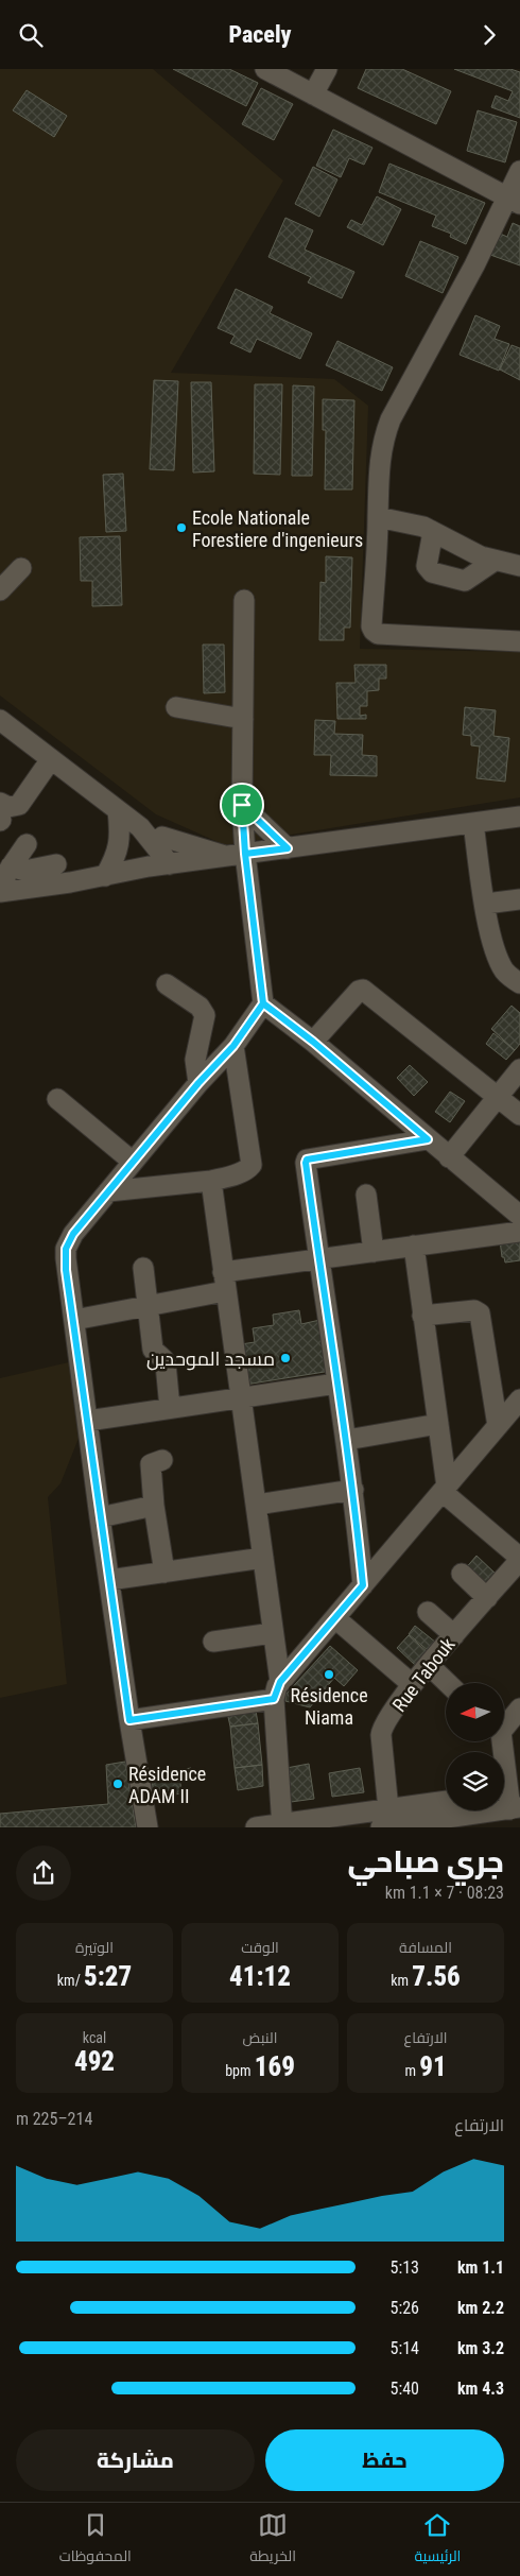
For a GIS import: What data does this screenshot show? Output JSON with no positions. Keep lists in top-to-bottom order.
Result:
{
  "streets": {
    "street": ["Rue Tabouk"]
  },
  "places": [
    "Ecole Nationale Forestiere d'ingenieurs",
    "مسجد الموحدين",
    "Résidence Niama",
    "Résidence ADAM II"
  ],
  "north": "left",
  "page": {
    "header": "Pacely",
    "heading": ["جري صباحي", "08:23 · 7 × 1.1 km"],
    "stats": [
      ["المسافة", "7.56 km"],
      ["الوقت", "41:12"],
      ["الوتيرة", "5:27 /km"],
      ["الارتفاع", "91 m"],
      ["النبض", "169 bpm"],
      ["kcal", "492"]
    ],
    "chart": ["الارتفاع", "214–225 m"],
    "list": [
      {
        "name": "1.1 km",
        "note": "5:13"
      },
      {
        "name": "2.2 km",
        "note": "5:26"
      },
      {
        "name": "3.2 km",
        "note": "5:14"
      },
      {
        "name": "4.3 km",
        "note": "5:40"
      }
    ],
    "buttons": ["حفظ", "مشاركة"],
    "tabs": ["الرئيسية", "الخريطة", "المحفوظات"]
  }
}
